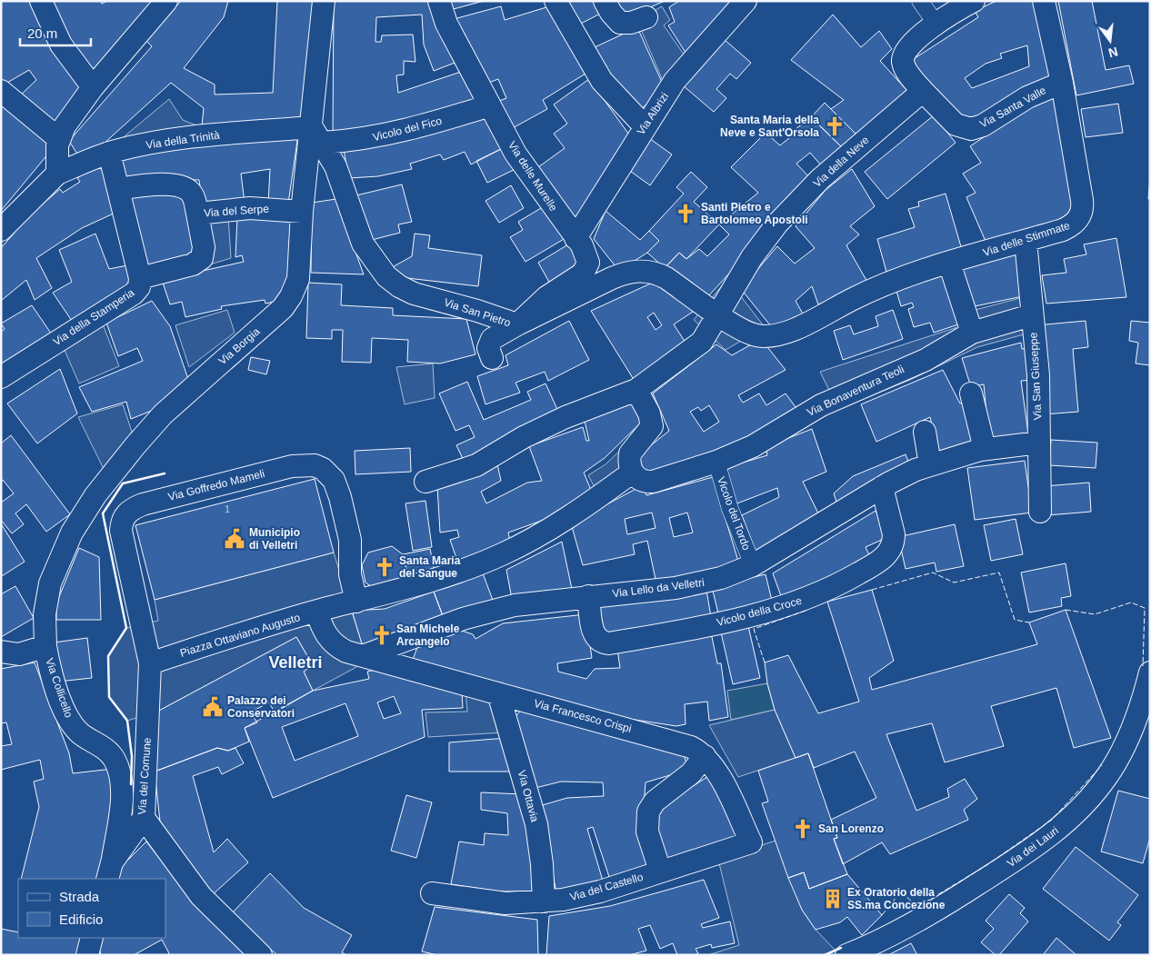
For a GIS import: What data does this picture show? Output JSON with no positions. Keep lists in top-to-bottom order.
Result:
{
  "streets": {
    "street": [
      "Via Santa Valle",
      "Via Albrizi",
      "Vicolo del Fico",
      "Via della Trinità",
      "Via della Neve",
      "Via delle Murelle",
      "Via del Serpe",
      "Via delle Stimmate",
      "Via San Pietro",
      "Via della Stamperia",
      "Via Borgia",
      "Via San Giuseppe",
      "Via Bonaventura Teoli",
      "Via Goffredo Mameli",
      "Vicolo del Tordo",
      "Via Lello da Velletri",
      "Vicolo della Croce",
      "Piazza Ottaviano Augusto",
      "Via Collicello",
      "Via Francesco Crispi",
      "Via del Comune",
      "Via Ottavia",
      "Via dei Lauri",
      "Via del Castello"
    ]
  },
  "crossings": [
    ["Via Santa Valle", "Via della Neve"],
    ["Via Santa Valle", "Via delle Stimmate"],
    ["Via Albrizi", "Via delle Murelle"],
    ["Vicolo del Fico", "Via della Trinità"],
    ["Vicolo del Fico", "Via delle Murelle"],
    ["Vicolo del Fico", "Via San Pietro"],
    ["Vicolo del Fico", "Via Borgia"],
    ["Via della Trinità", "Via San Pietro"],
    ["Via della Trinità", "Via della Stamperia"],
    ["Via della Trinità", "Via Borgia"],
    ["Via della Neve", "Via San Pietro"],
    ["Via delle Murelle", "Via San Pietro"],
    ["Via del Serpe", "Via della Stamperia"],
    ["Via del Serpe", "Via Borgia"],
    ["Via delle Stimmate", "Via San Pietro"],
    ["Via delle Stimmate", "Via San Giuseppe"],
    ["Via San Pietro", "Via Borgia"],
    ["Via Borgia", "Via Collicello"],
    ["Via San Giuseppe", "Via Bonaventura Teoli"],
    ["Via San Giuseppe", "Via Lello da Velletri"],
    ["Via Bonaventura Teoli", "Vicolo del Tordo"],
    ["Via Goffredo Mameli", "Piazza Ottaviano Augusto"],
    ["Via Goffredo Mameli", "Via del Comune"],
    ["Vicolo del Tordo", "Via Lello da Velletri"],
    ["Via Lello da Velletri", "Vicolo della Croce"],
    ["Via Lello da Velletri", "Piazza Ottaviano Augusto"],
    ["Via Lello da Velletri", "Via Francesco Crispi"],
    ["Piazza Ottaviano Augusto", "Via Francesco Crispi"],
    ["Piazza Ottaviano Augusto", "Via del Comune"],
    ["Via Collicello", "Via del Comune"],
    ["Via Francesco Crispi", "Via Ottavia"],
    ["Via Francesco Crispi", "Via del Castello"],
    ["Via Ottavia", "Via del Castello"]
  ],
  "districts": ["Velletri"],
  "places": {
    "church": [
      "Santa Maria della Neve e Sant'Orsola",
      "Santi Pietro e Bartolomeo Apostoli",
      "Santa Maria del Sangue",
      "San Michele Arcangelo",
      "San Lorenzo"
    ],
    "public building": ["Municipio di Velletri", "Palazzo dei Conservatori"],
    "building": ["Ex Oratorio della SS.ma Concezione"]
  },
  "house_numbers": ["1"],
  "legend": ["Strada", "Edificio"],
  "scale_bar": "20 m",
  "north": "bottom"
}
